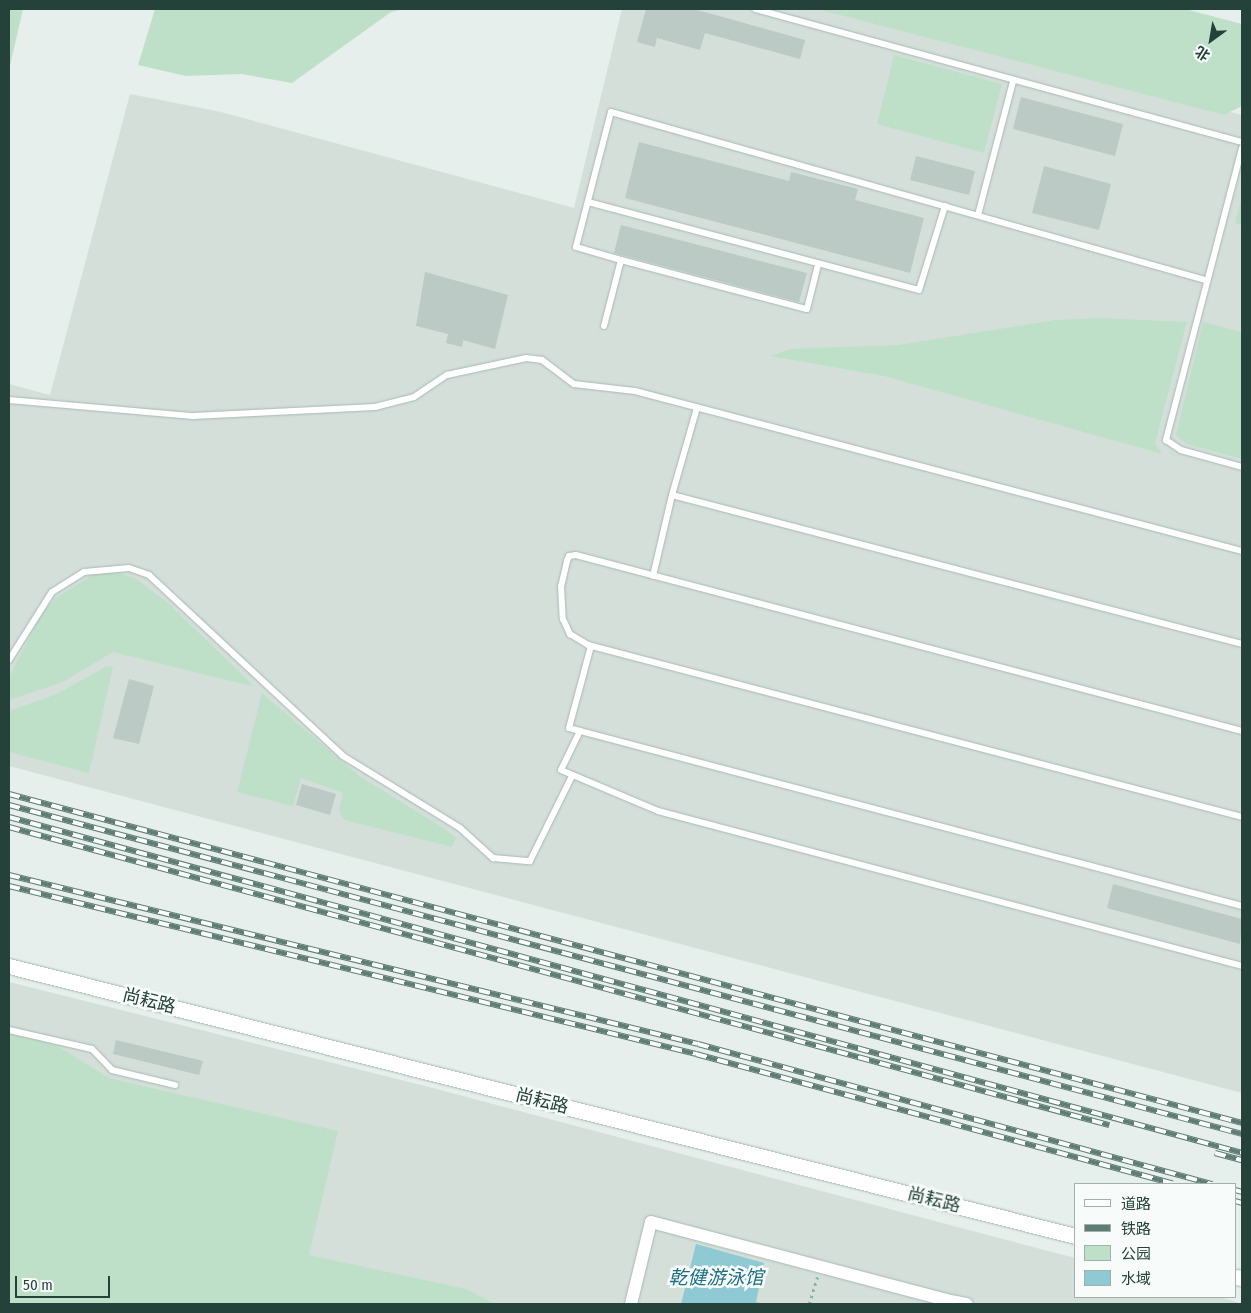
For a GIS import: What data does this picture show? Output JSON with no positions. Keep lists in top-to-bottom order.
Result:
{
  "streets": {
    "street": ["尚耘路"]
  },
  "water": ["乾健游泳馆"],
  "legend": [
    "道路",
    "铁路",
    "公园",
    "水域"
  ],
  "scale_bar": "50 m",
  "north": "bottom left"
}
